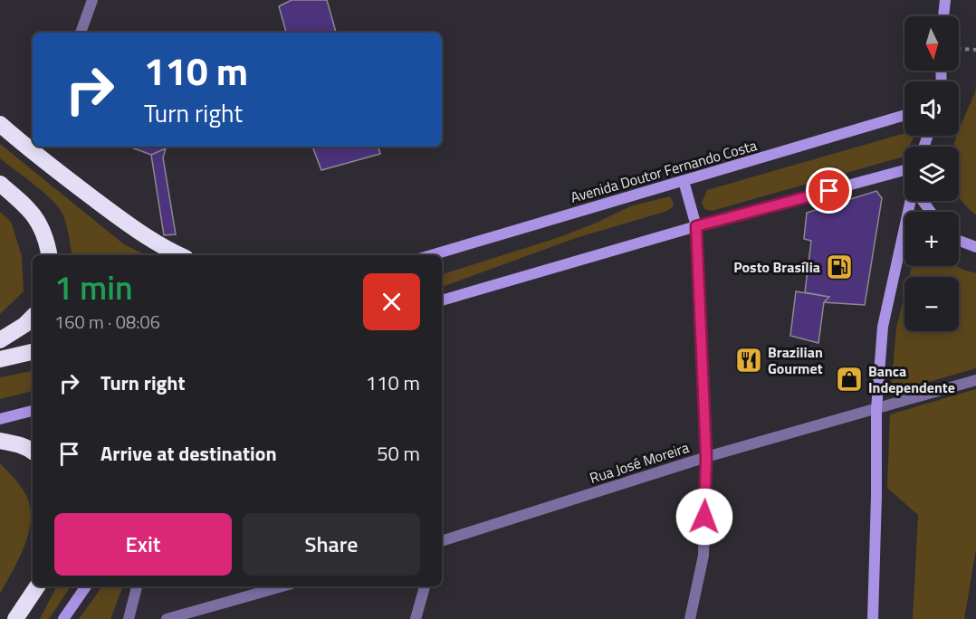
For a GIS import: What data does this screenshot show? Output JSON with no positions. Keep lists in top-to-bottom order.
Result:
{
  "streets": {
    "main road": ["Avenida Doutor Fernando Costa"],
    "street": ["Rua José Moreira"]
  },
  "places": {
    "fuel station": ["Posto Brasília"],
    "restaurant": ["Brazilian Gourmet"],
    "shop": ["Banca Independente"]
  },
  "north": "bottom",
  "page": {
    "map_buttons": ["+", "−"],
    "turn": ["110 m", "Turn right"],
    "heading": ["1 min", "160 m · 08:06"],
    "list": [
      {
        "name": "Turn right",
        "value": "110 m"
      },
      {
        "name": "Arrive at destination",
        "value": "50 m"
      }
    ],
    "buttons": ["Exit", "Share"]
  }
}
